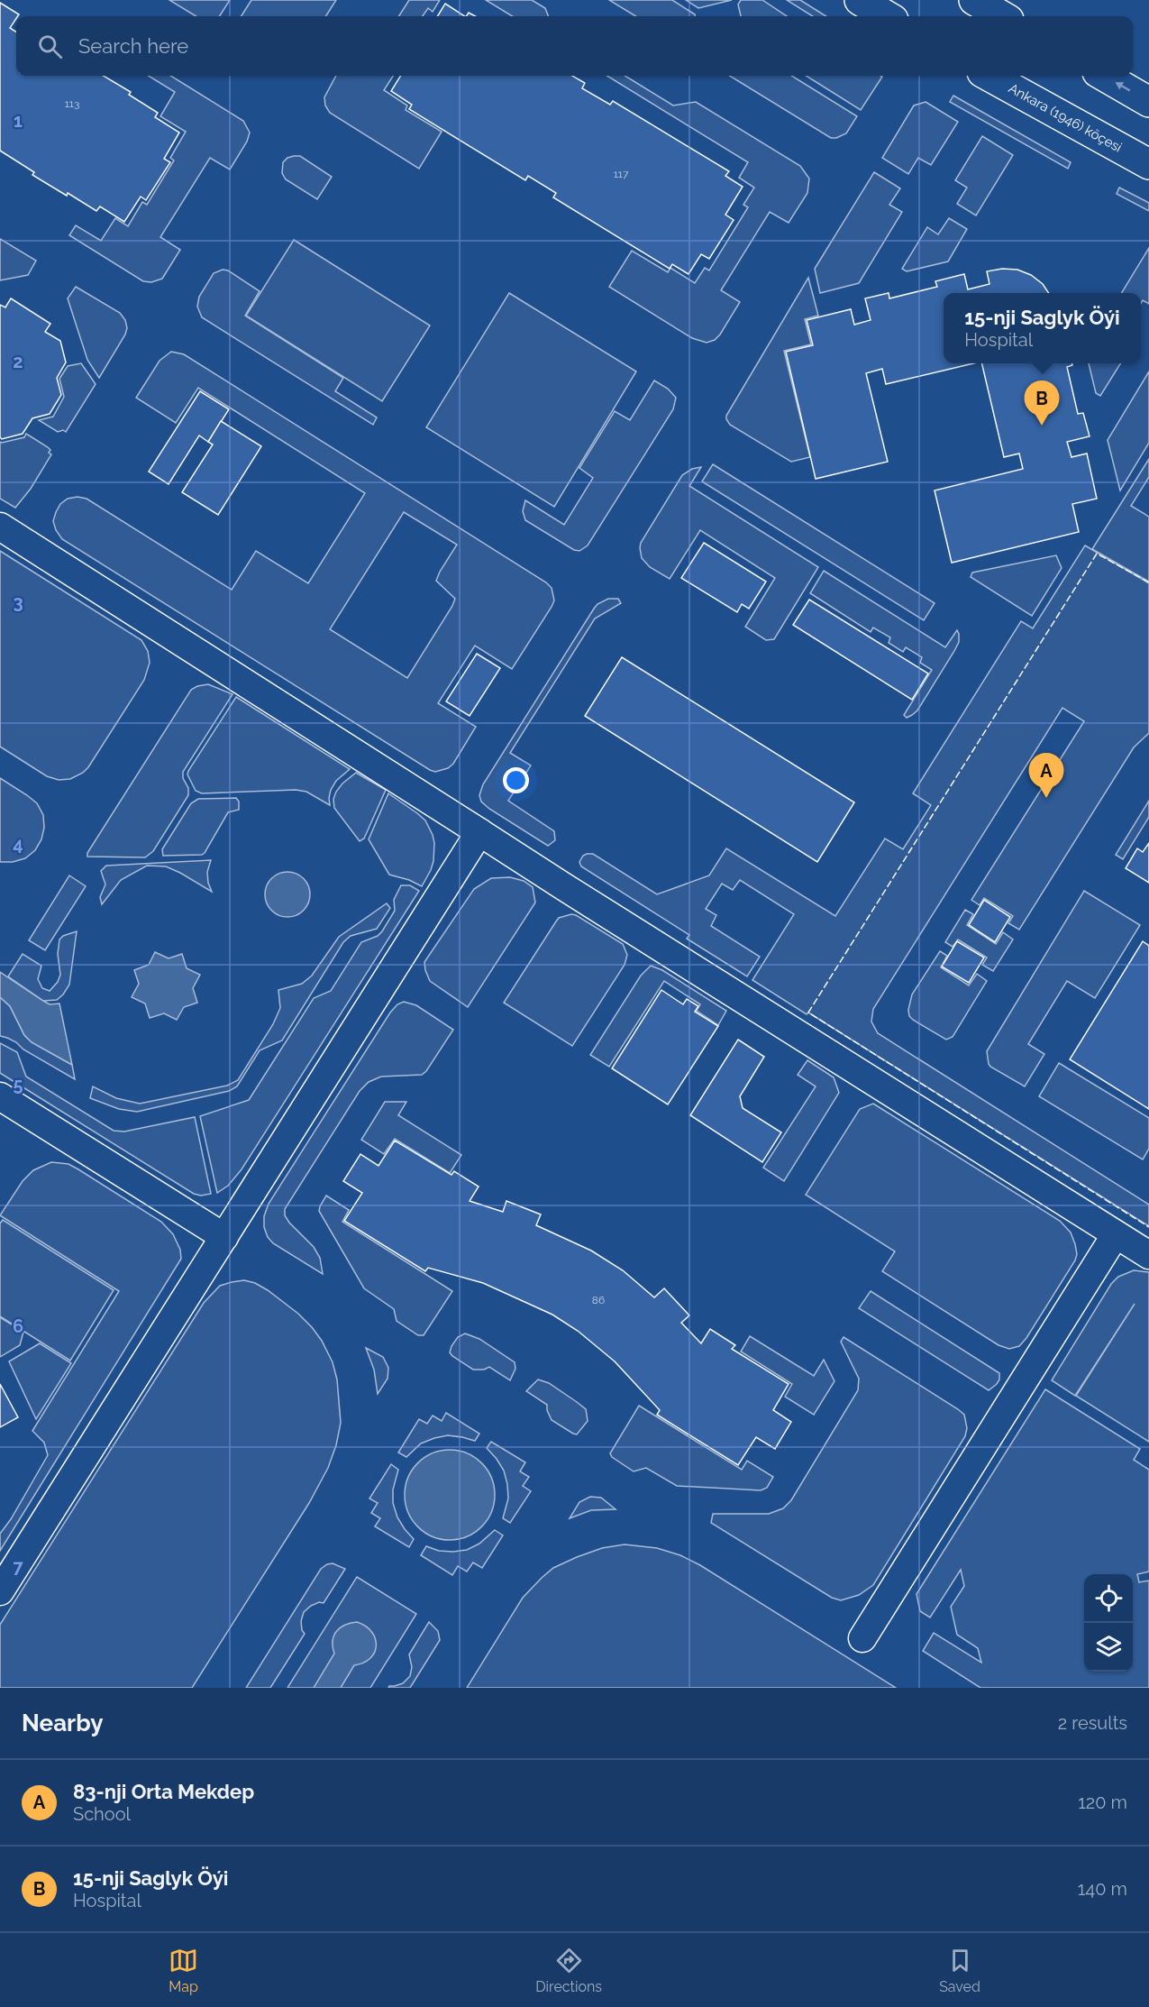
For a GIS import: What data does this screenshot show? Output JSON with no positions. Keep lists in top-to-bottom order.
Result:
{
  "streets": {
    "main road": ["Ankara (1946) köçesi"]
  },
  "house_numbers": ["113", "117", "86"],
  "page": {
    "search": "Search here",
    "popup": ["15-nji Saglyk Öýi", "Hospital"],
    "pins": ["B", "A"],
    "heading": ["Nearby", "2 results"],
    "list": [
      {
        "mark": "A",
        "name": "83-nji Orta Mekdep",
        "note": "School",
        "value": "120 m"
      },
      {
        "mark": "B",
        "name": "15-nji Saglyk Öýi",
        "note": "Hospital",
        "value": "140 m"
      }
    ],
    "nav": ["Map", "Directions", "Saved"]
  },
  "grid": {
    "rows": [
      "1",
      "2",
      "3",
      "4",
      "5",
      "6",
      "7"
    ]
  }
}
